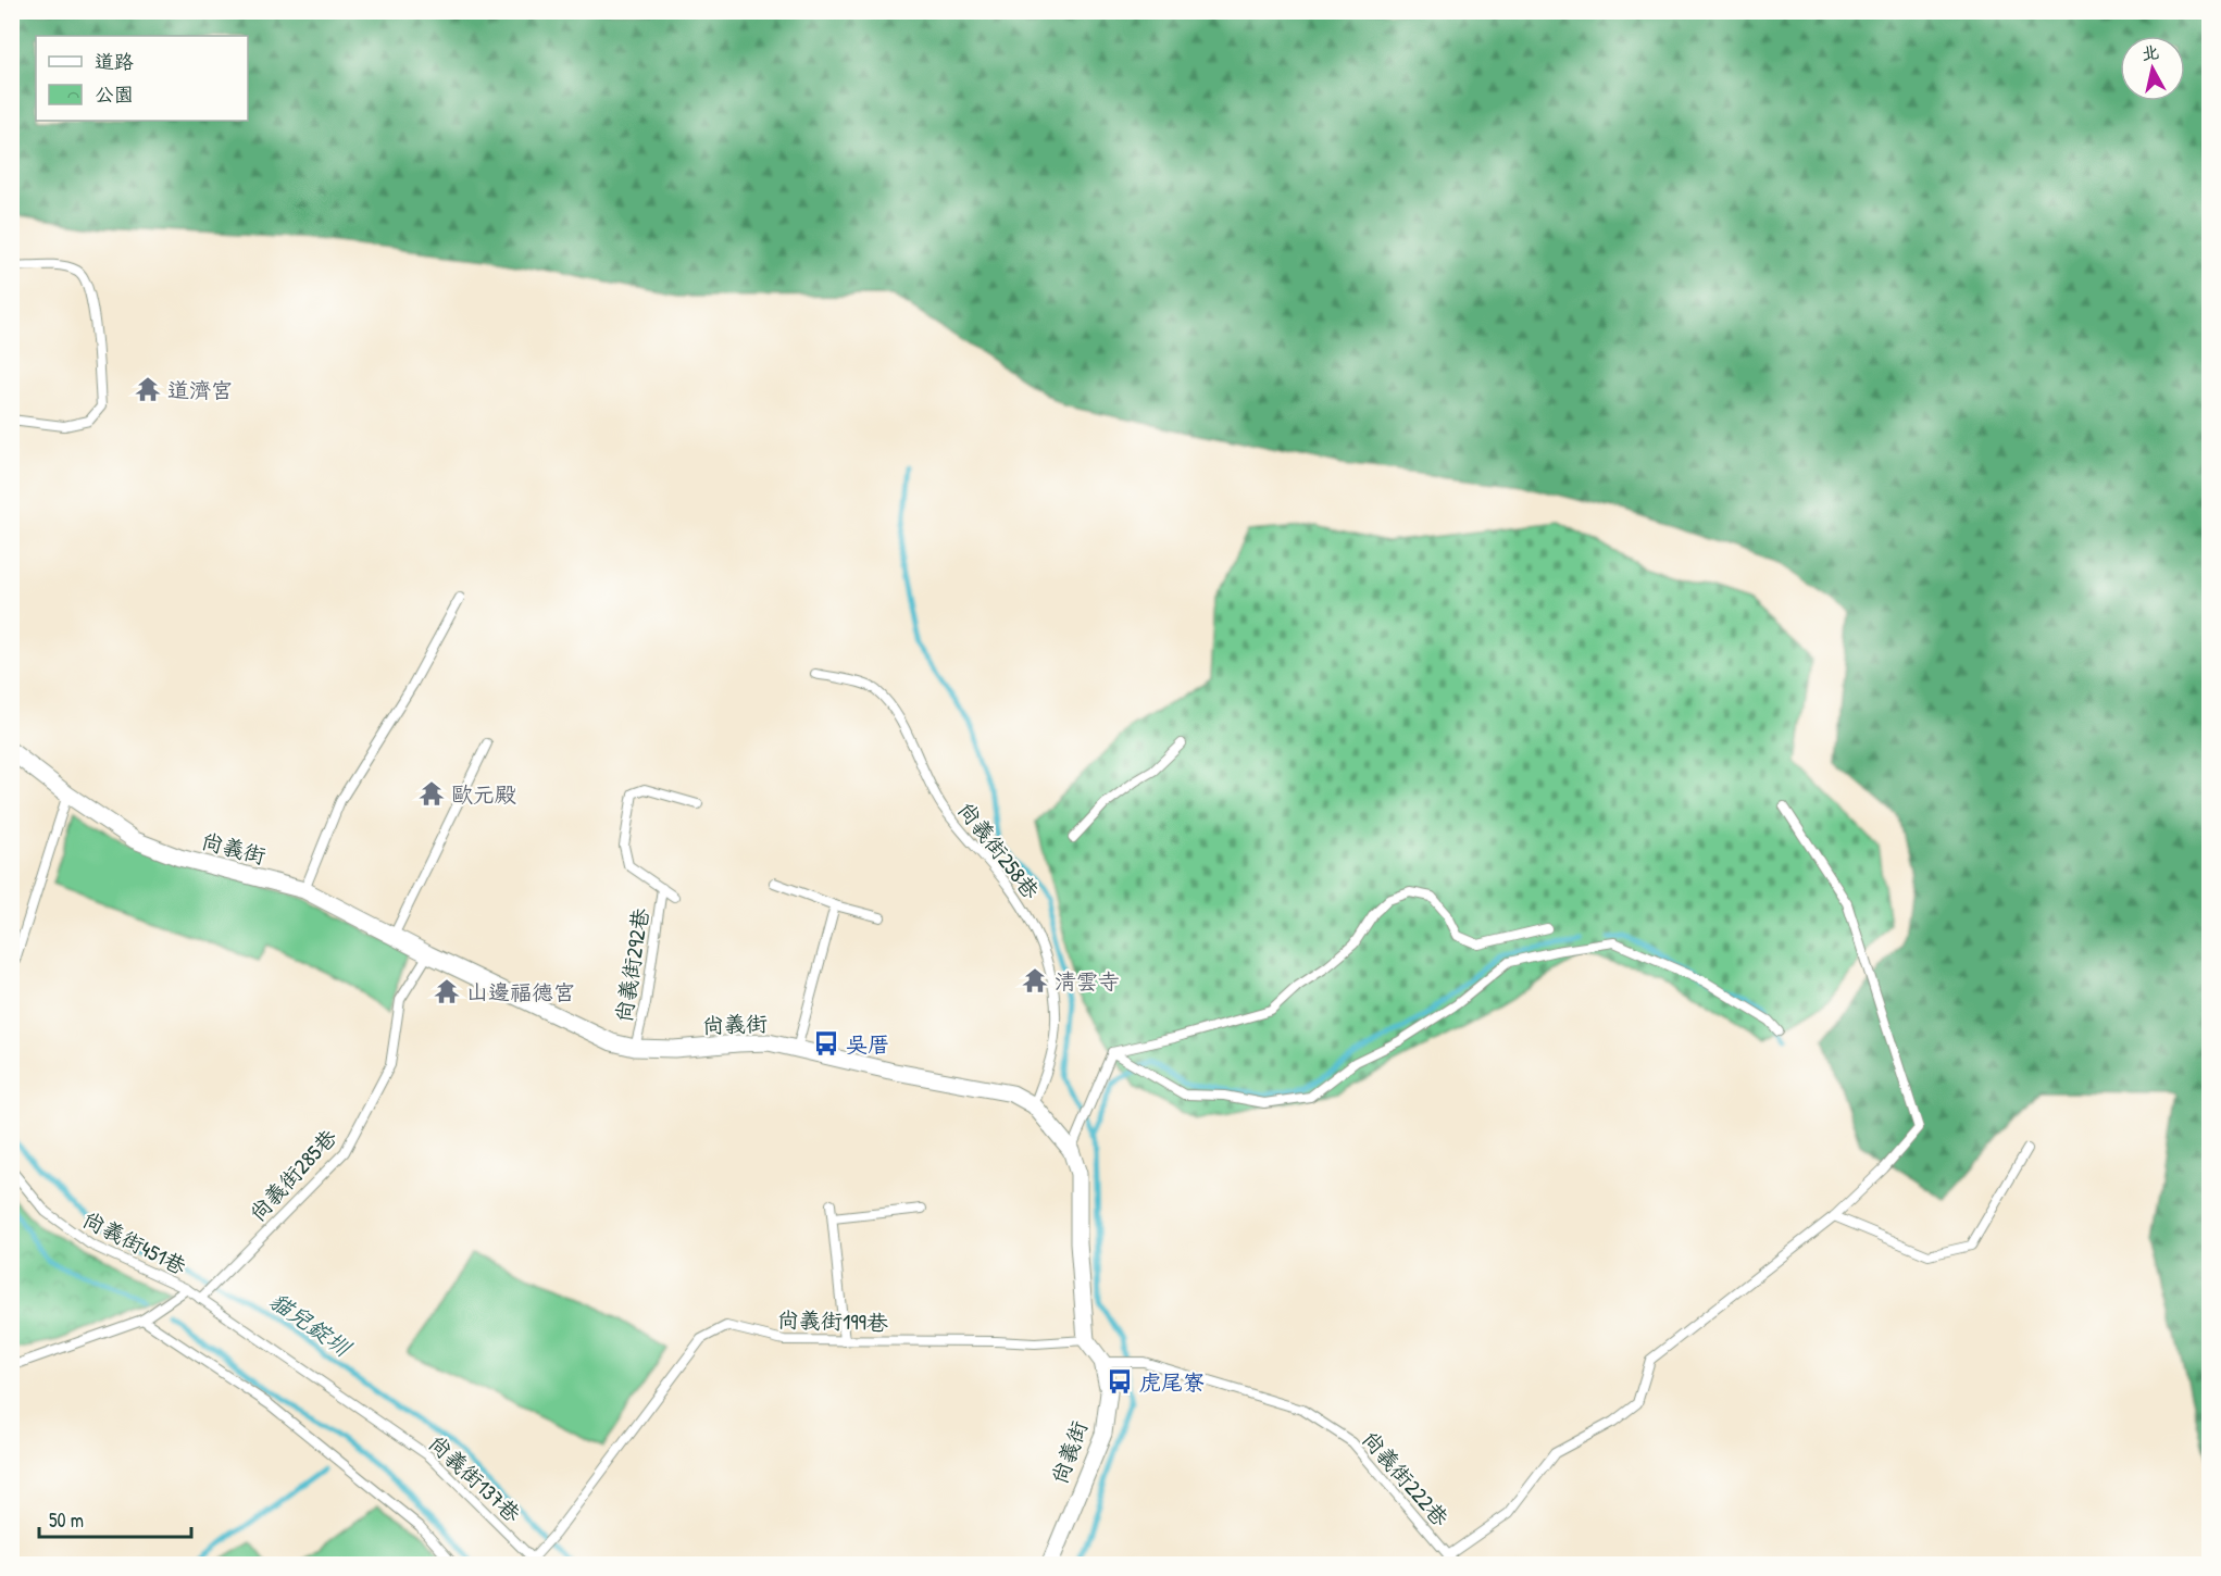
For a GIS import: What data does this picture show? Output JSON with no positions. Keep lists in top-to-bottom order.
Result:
{
  "streets": {
    "street": ["尚義街"],
    "lane": [
      "尚義街258巷",
      "尚義街292巷",
      "尚義街285巷",
      "尚義街451巷",
      "尚義街199巷",
      "尚義街137巷",
      "尚義街222巷"
    ]
  },
  "crossings": [
    ["尚義街", "尚義街258巷"],
    ["尚義街", "尚義街292巷"],
    ["尚義街", "尚義街285巷"],
    ["尚義街", "尚義街199巷"],
    ["尚義街", "尚義街222巷"],
    ["尚義街285巷", "尚義街137巷"],
    ["尚義街451巷", "尚義街137巷"],
    ["尚義街199巷", "尚義街137巷"]
  ],
  "water": ["貓兒錠圳"],
  "places": {
    "temple": [
      "道濟宮",
      "歐元殿",
      "清雲寺",
      "山邊福德宫"
    ],
    "bus stop": ["吳厝", "虎尾寮"]
  },
  "legend": ["道路", "公園"],
  "scale_bar": "50 m",
  "north": "top"
}
